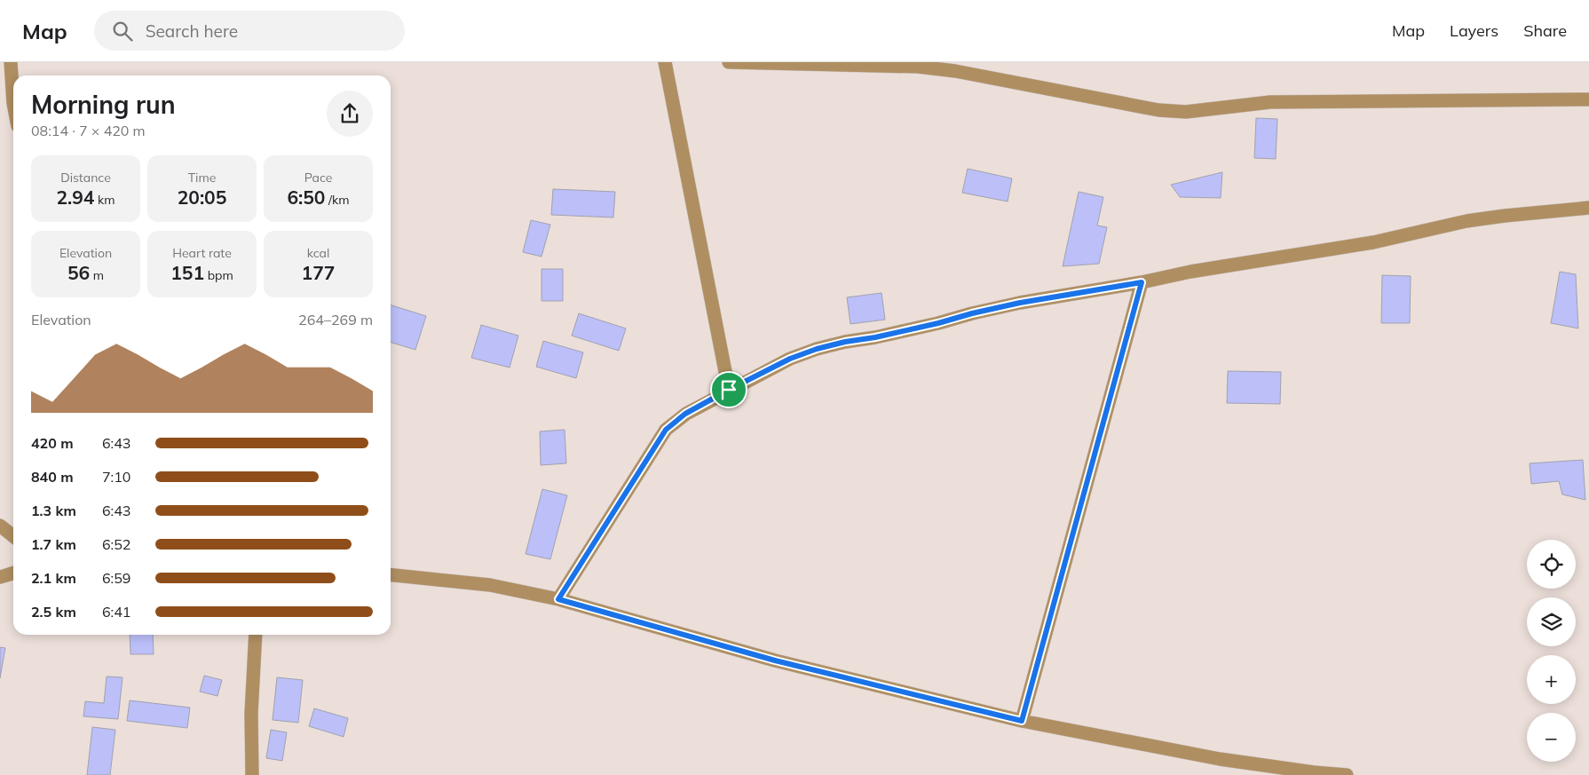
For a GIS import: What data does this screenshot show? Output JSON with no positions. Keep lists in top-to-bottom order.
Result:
{
  "page": {
    "header": "Map",
    "search": "Search here",
    "nav": ["Map", "Layers", "Share"],
    "heading": ["Morning run", "08:14 · 7 × 420 m"],
    "stats": [
      ["Distance", "2.94 km"],
      ["Time", "20:05"],
      ["Pace", "6:50 /km"],
      ["Elevation", "56 m"],
      ["Heart rate", "151 bpm"],
      ["kcal", "177"]
    ],
    "chart": ["Elevation", "264–269 m"],
    "list": [
      {
        "name": "420 m",
        "note": "6:43"
      },
      {
        "name": "840 m",
        "note": "7:10"
      },
      {
        "name": "1.3 km",
        "note": "6:43"
      },
      {
        "name": "1.7 km",
        "note": "6:52"
      },
      {
        "name": "2.1 km",
        "note": "6:59"
      },
      {
        "name": "2.5 km",
        "note": "6:41"
      }
    ],
    "map_buttons": ["+", "−"]
  }
}
